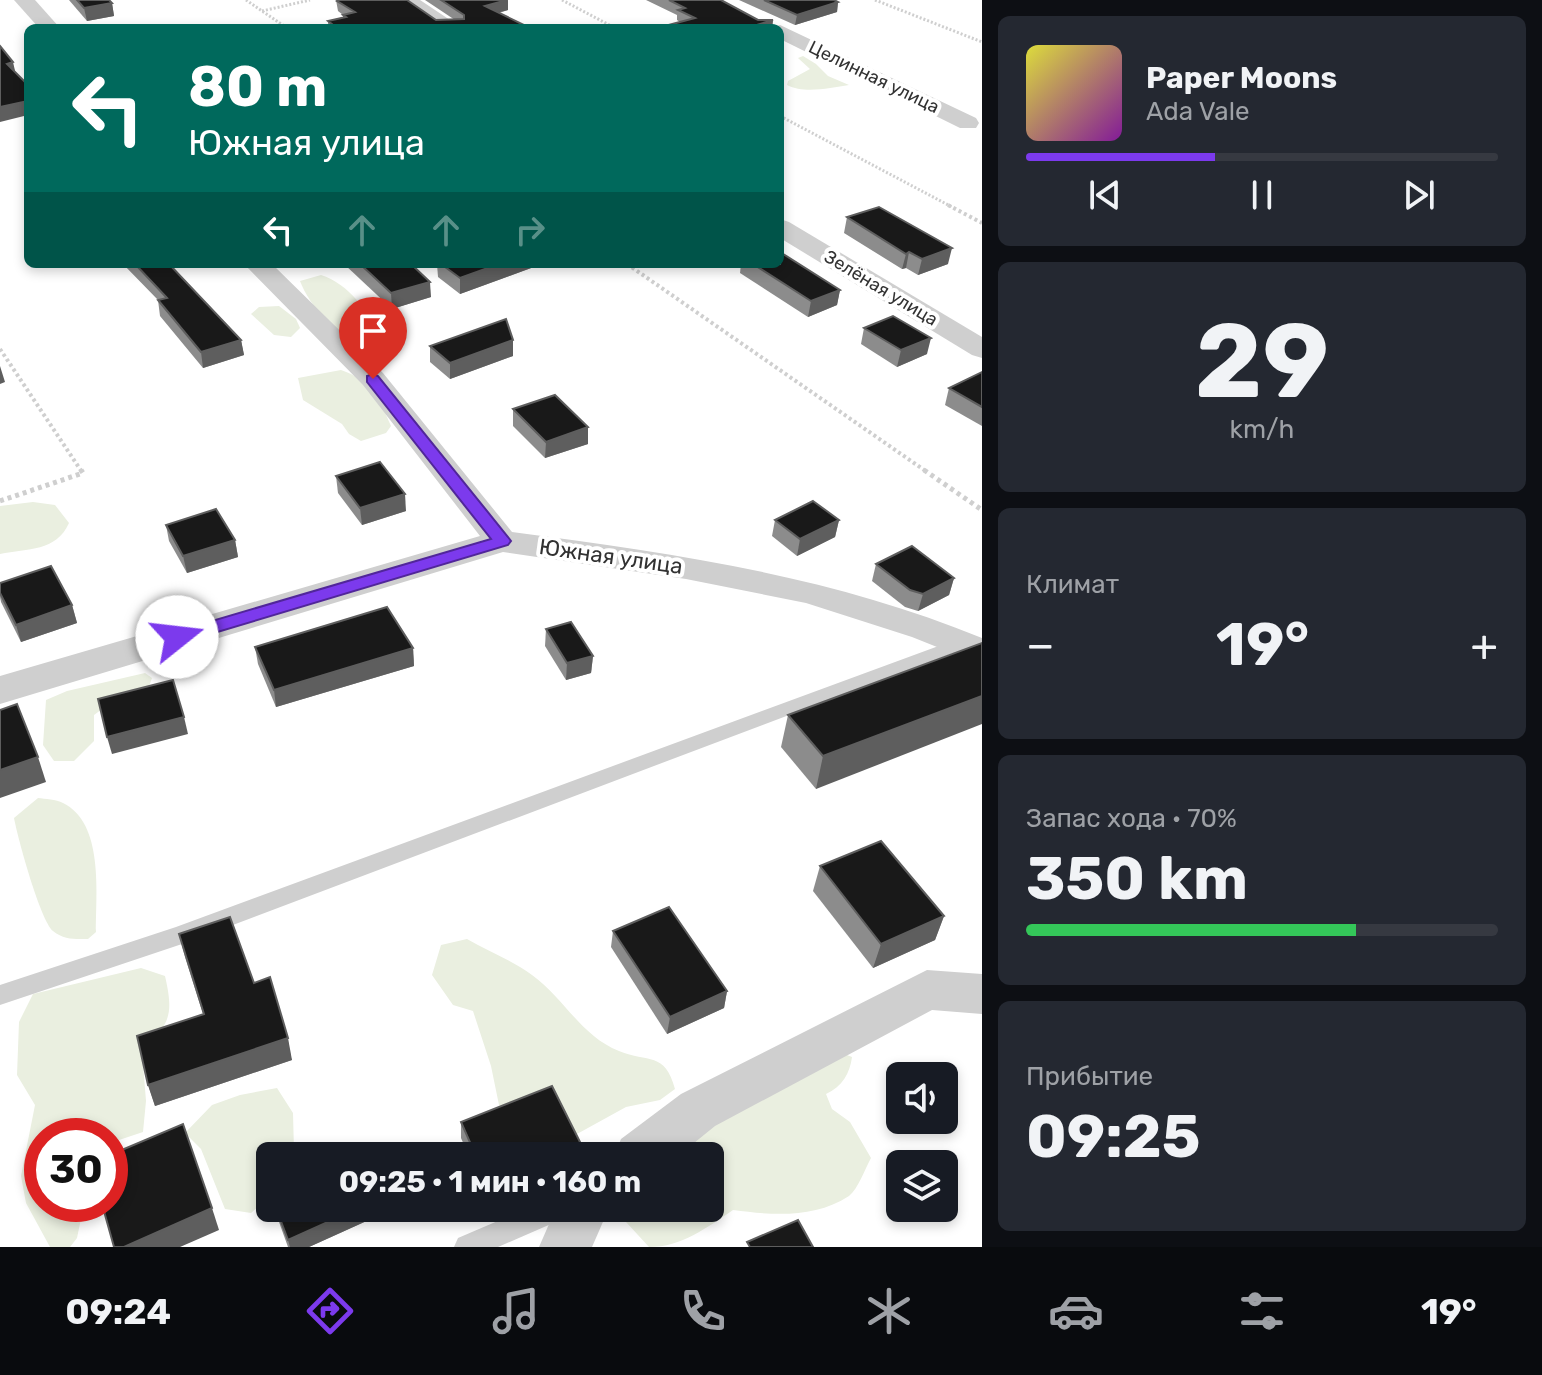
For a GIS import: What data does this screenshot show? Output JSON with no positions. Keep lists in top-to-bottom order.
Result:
{
  "streets": {
    "street": ["Целинная улица", "Зелёная улица", "Южная улица"]
  },
  "page": {
    "turn": ["80 m", "Южная улица"],
    "song": ["Paper Moons", "Ada Vale"],
    "tile": [
      ["29", "km/h"],
      "Климат",
      ["Запас хода · 70%", "350 km"],
      ["Прибытие", "09:25"]
    ],
    "heat": ["−", "19°", "+"],
    "limit": "30",
    "trip": "09:25 · 1 мин · 160 m",
    "tabs": ["09:24", "19°"]
  }
}
